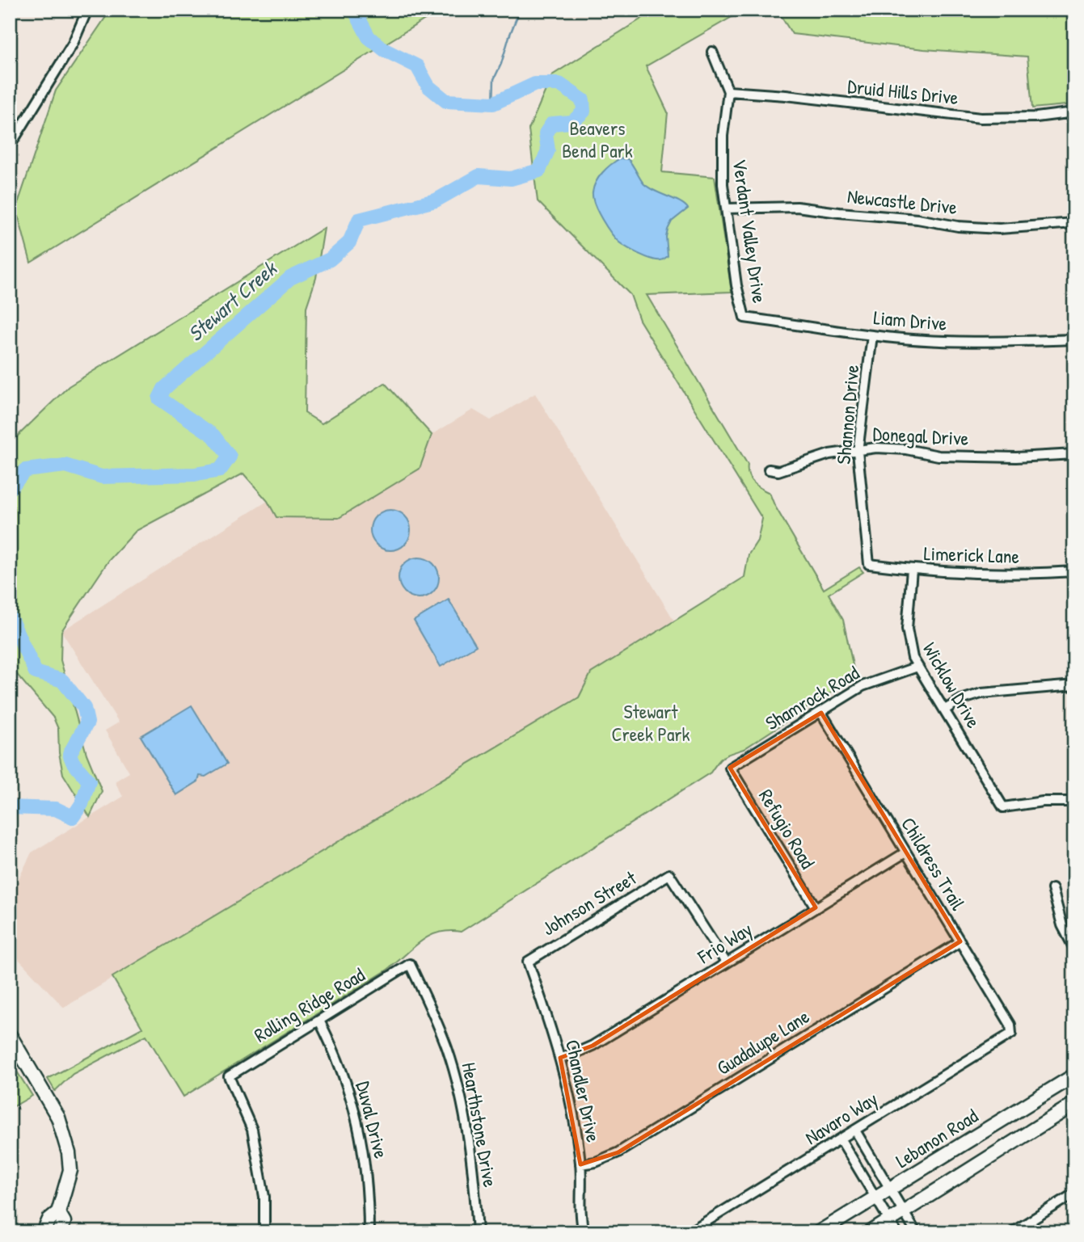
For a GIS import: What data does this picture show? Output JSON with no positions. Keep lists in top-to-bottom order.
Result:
{
  "streets": {
    "main road": ["Lebanon Road"],
    "street": [
      "Druid Hills Drive",
      "Newcastle Drive",
      "Verdant Valley Drive",
      "Liam Drive",
      "Shannon Drive",
      "Donegal Drive",
      "Limerick Lane",
      "Wicklow Drive",
      "Shamrock Road",
      "Refugio Road",
      "Childress Trail",
      "Johnson Street",
      "Frio Way",
      "Rolling Ridge Road",
      "Guadalupe Lane",
      "Chandler Drive",
      "Navaro Way",
      "Duval Drive",
      "Hearthstone Drive"
    ]
  },
  "crossings": [
    ["Druid Hills Drive", "Verdant Valley Drive"],
    ["Newcastle Drive", "Verdant Valley Drive"],
    ["Verdant Valley Drive", "Liam Drive"],
    ["Liam Drive", "Shannon Drive"],
    ["Shannon Drive", "Donegal Drive"],
    ["Shannon Drive", "Limerick Lane"],
    ["Limerick Lane", "Wicklow Drive"],
    ["Wicklow Drive", "Shamrock Road"],
    ["Shamrock Road", "Refugio Road"],
    ["Shamrock Road", "Childress Trail"],
    ["Refugio Road", "Frio Way"],
    ["Childress Trail", "Frio Way"],
    ["Childress Trail", "Guadalupe Lane"],
    ["Childress Trail", "Navaro Way"],
    ["Johnson Street", "Frio Way"],
    ["Johnson Street", "Chandler Drive"],
    ["Frio Way", "Chandler Drive"],
    ["Rolling Ridge Road", "Duval Drive"],
    ["Rolling Ridge Road", "Hearthstone Drive"],
    ["Guadalupe Lane", "Chandler Drive"]
  ],
  "water": ["Stewart Creek"],
  "parks": ["Beavers Bend Park", "Stewart Creek Park"]
}
